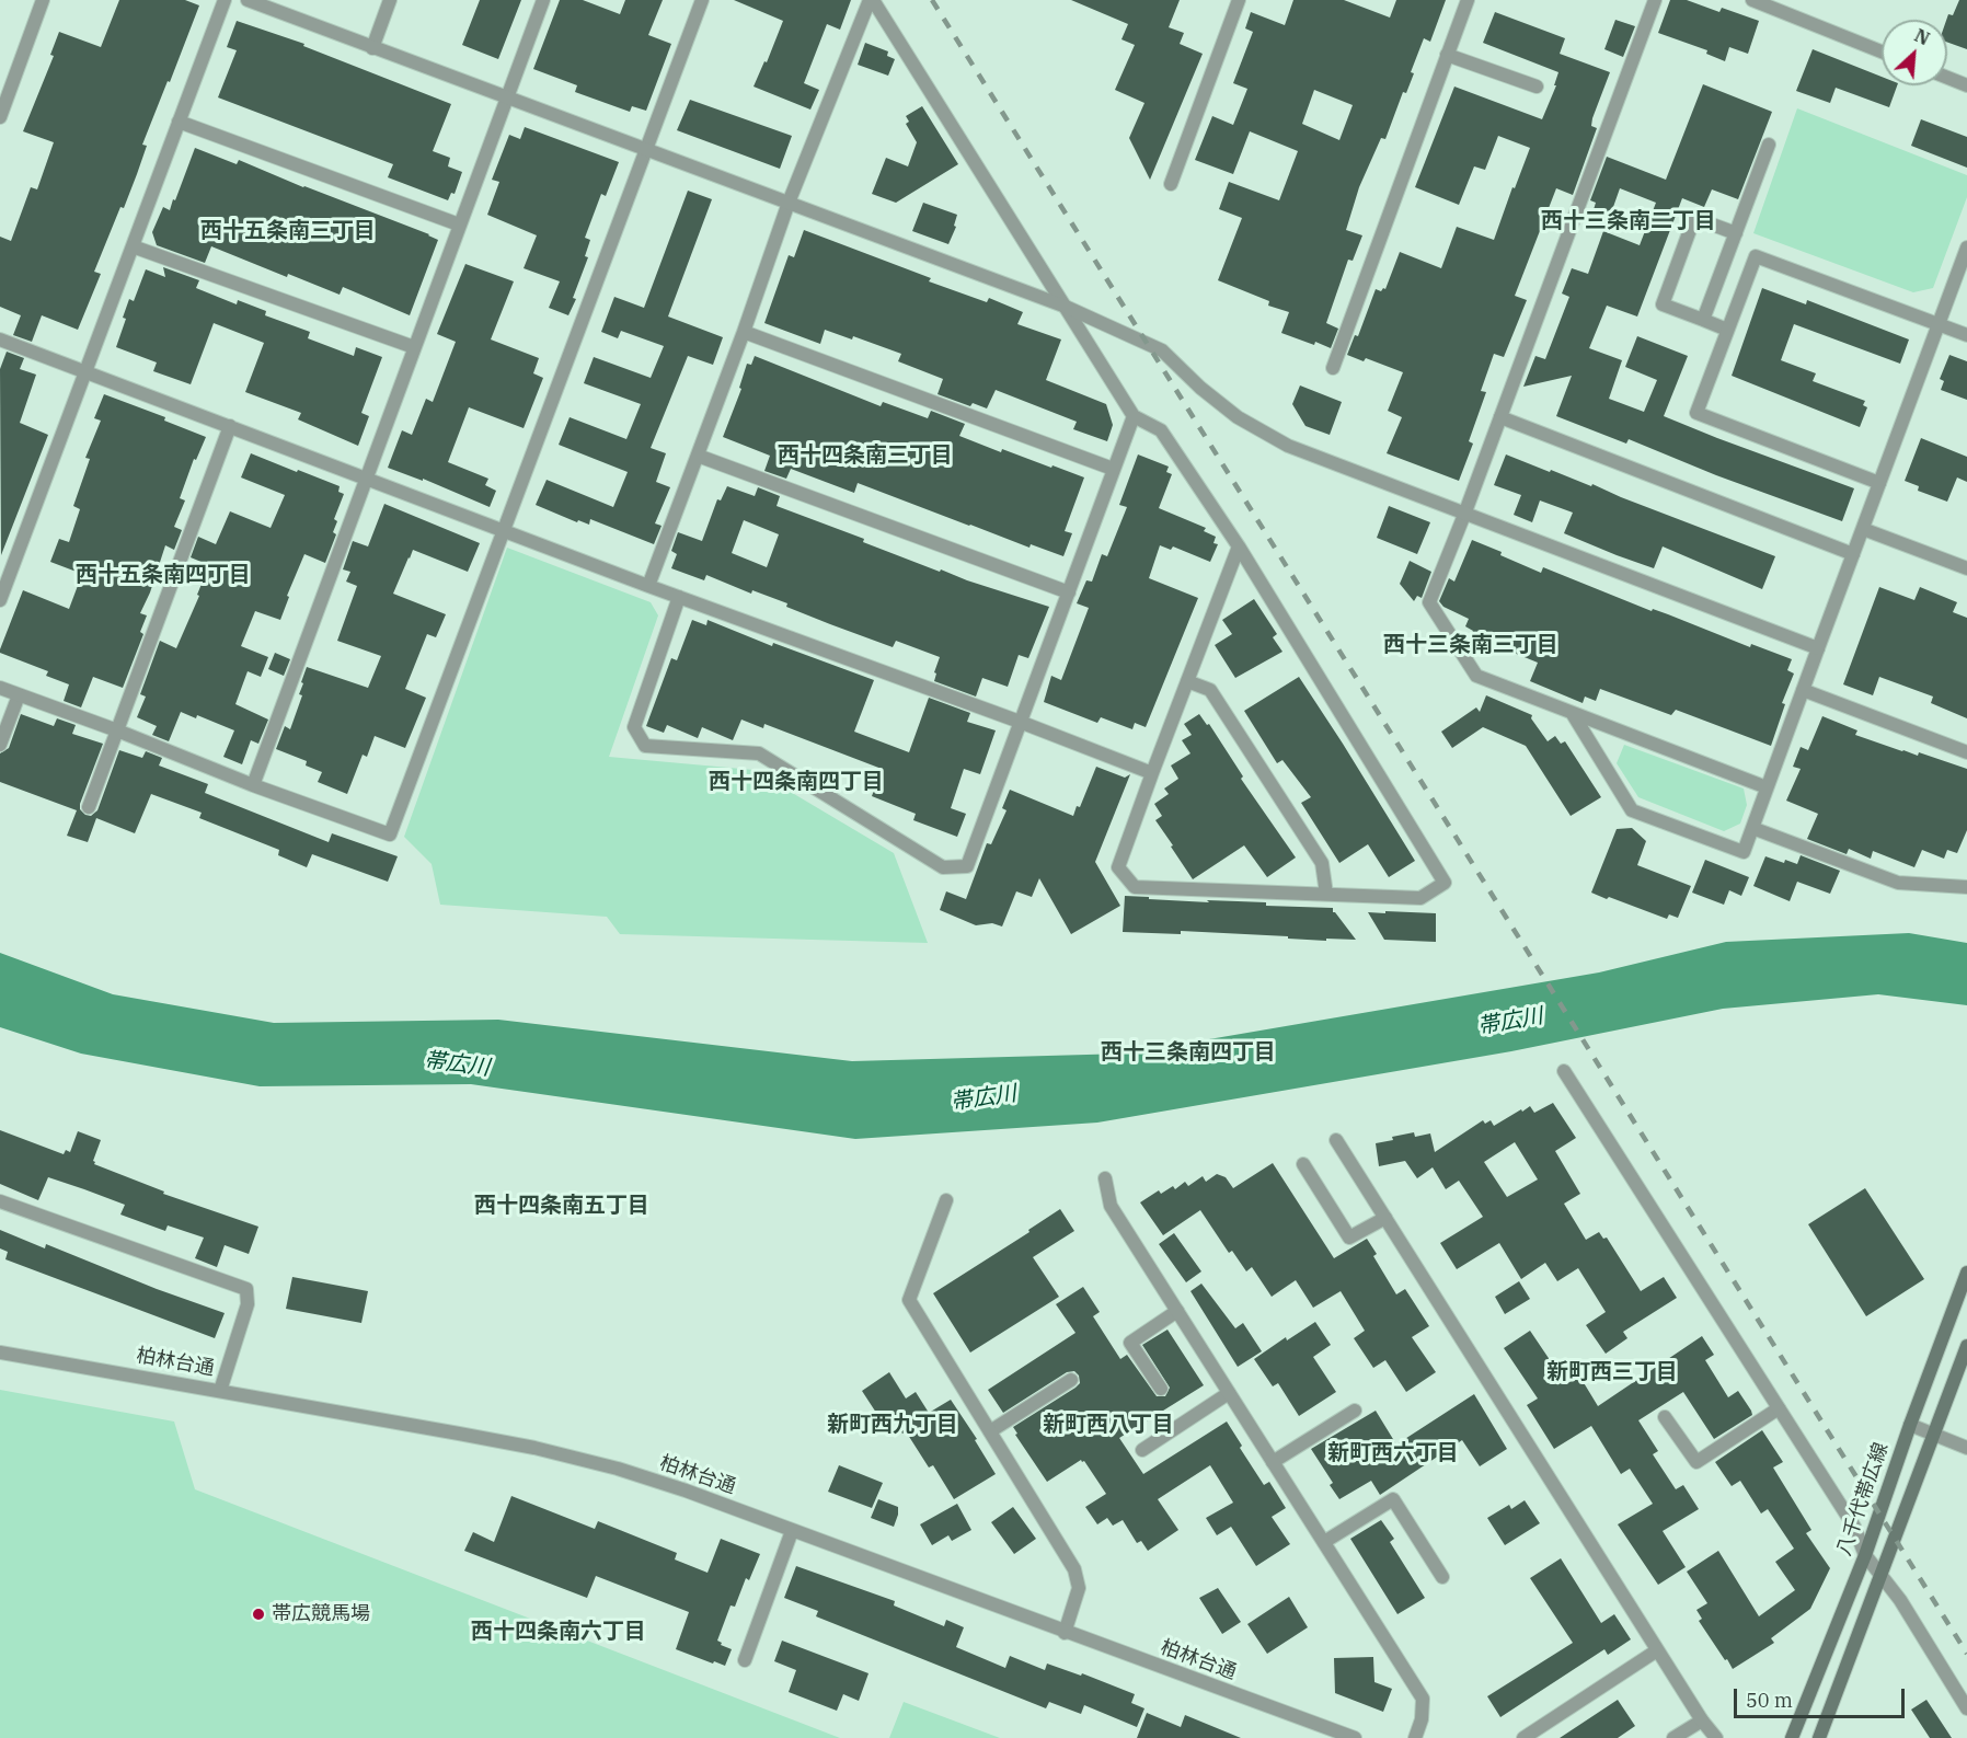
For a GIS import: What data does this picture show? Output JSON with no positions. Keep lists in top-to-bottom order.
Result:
{
  "streets": {
    "main road": ["八千代帯広線"],
    "street": ["柏林台通"]
  },
  "districts": [
    "西十三条南二丁目",
    "西十五条南三丁目",
    "西十四条南三丁目",
    "西十五条南四丁目",
    "西十三条南三丁目",
    "西十四条南四丁目",
    "西十三条南四丁目",
    "西十四条南五丁目",
    "新町西三丁目",
    "新町西九丁目",
    "新町西八丁目",
    "新町西六丁目",
    "西十四条南六丁目"
  ],
  "water": ["帯広川"],
  "places": ["帯広競馬場"],
  "scale_bar": "50 m",
  "north": "top right"
}
